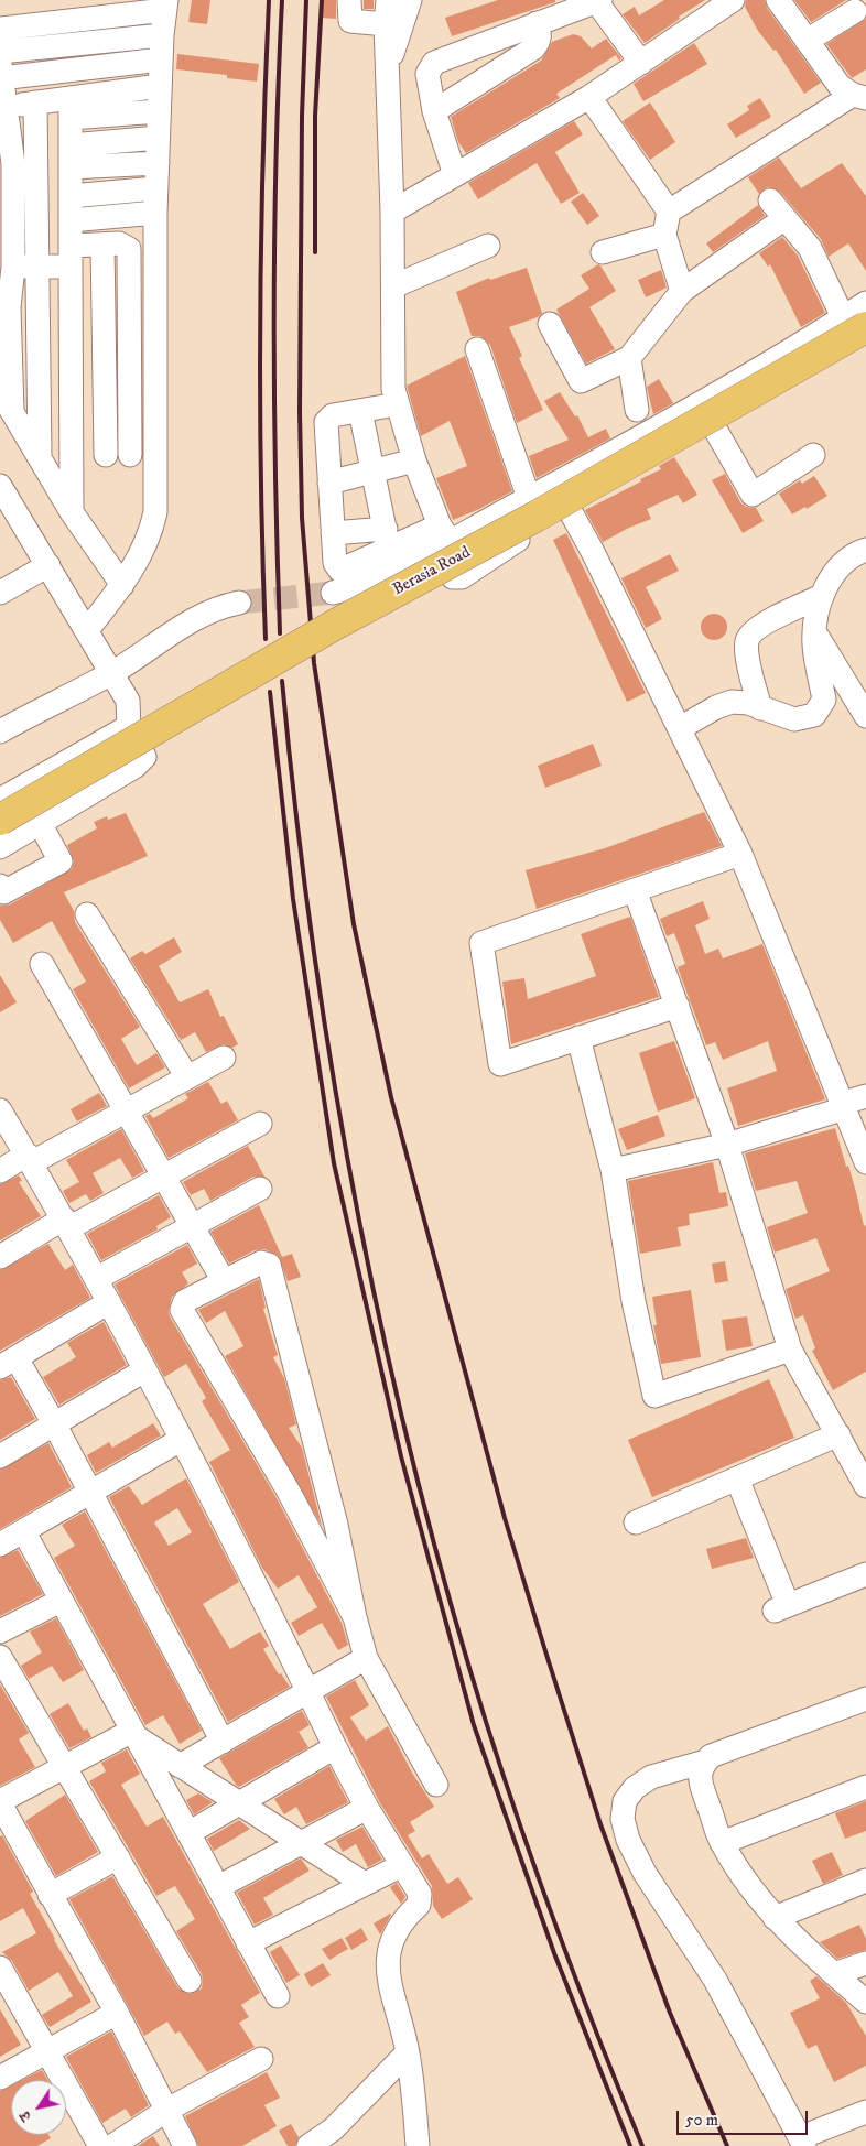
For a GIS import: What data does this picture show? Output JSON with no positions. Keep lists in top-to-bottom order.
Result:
{
  "streets": {
    "main road": ["Berasia Road"]
  },
  "scale_bar": "50 m",
  "north": "bottom left"
}
